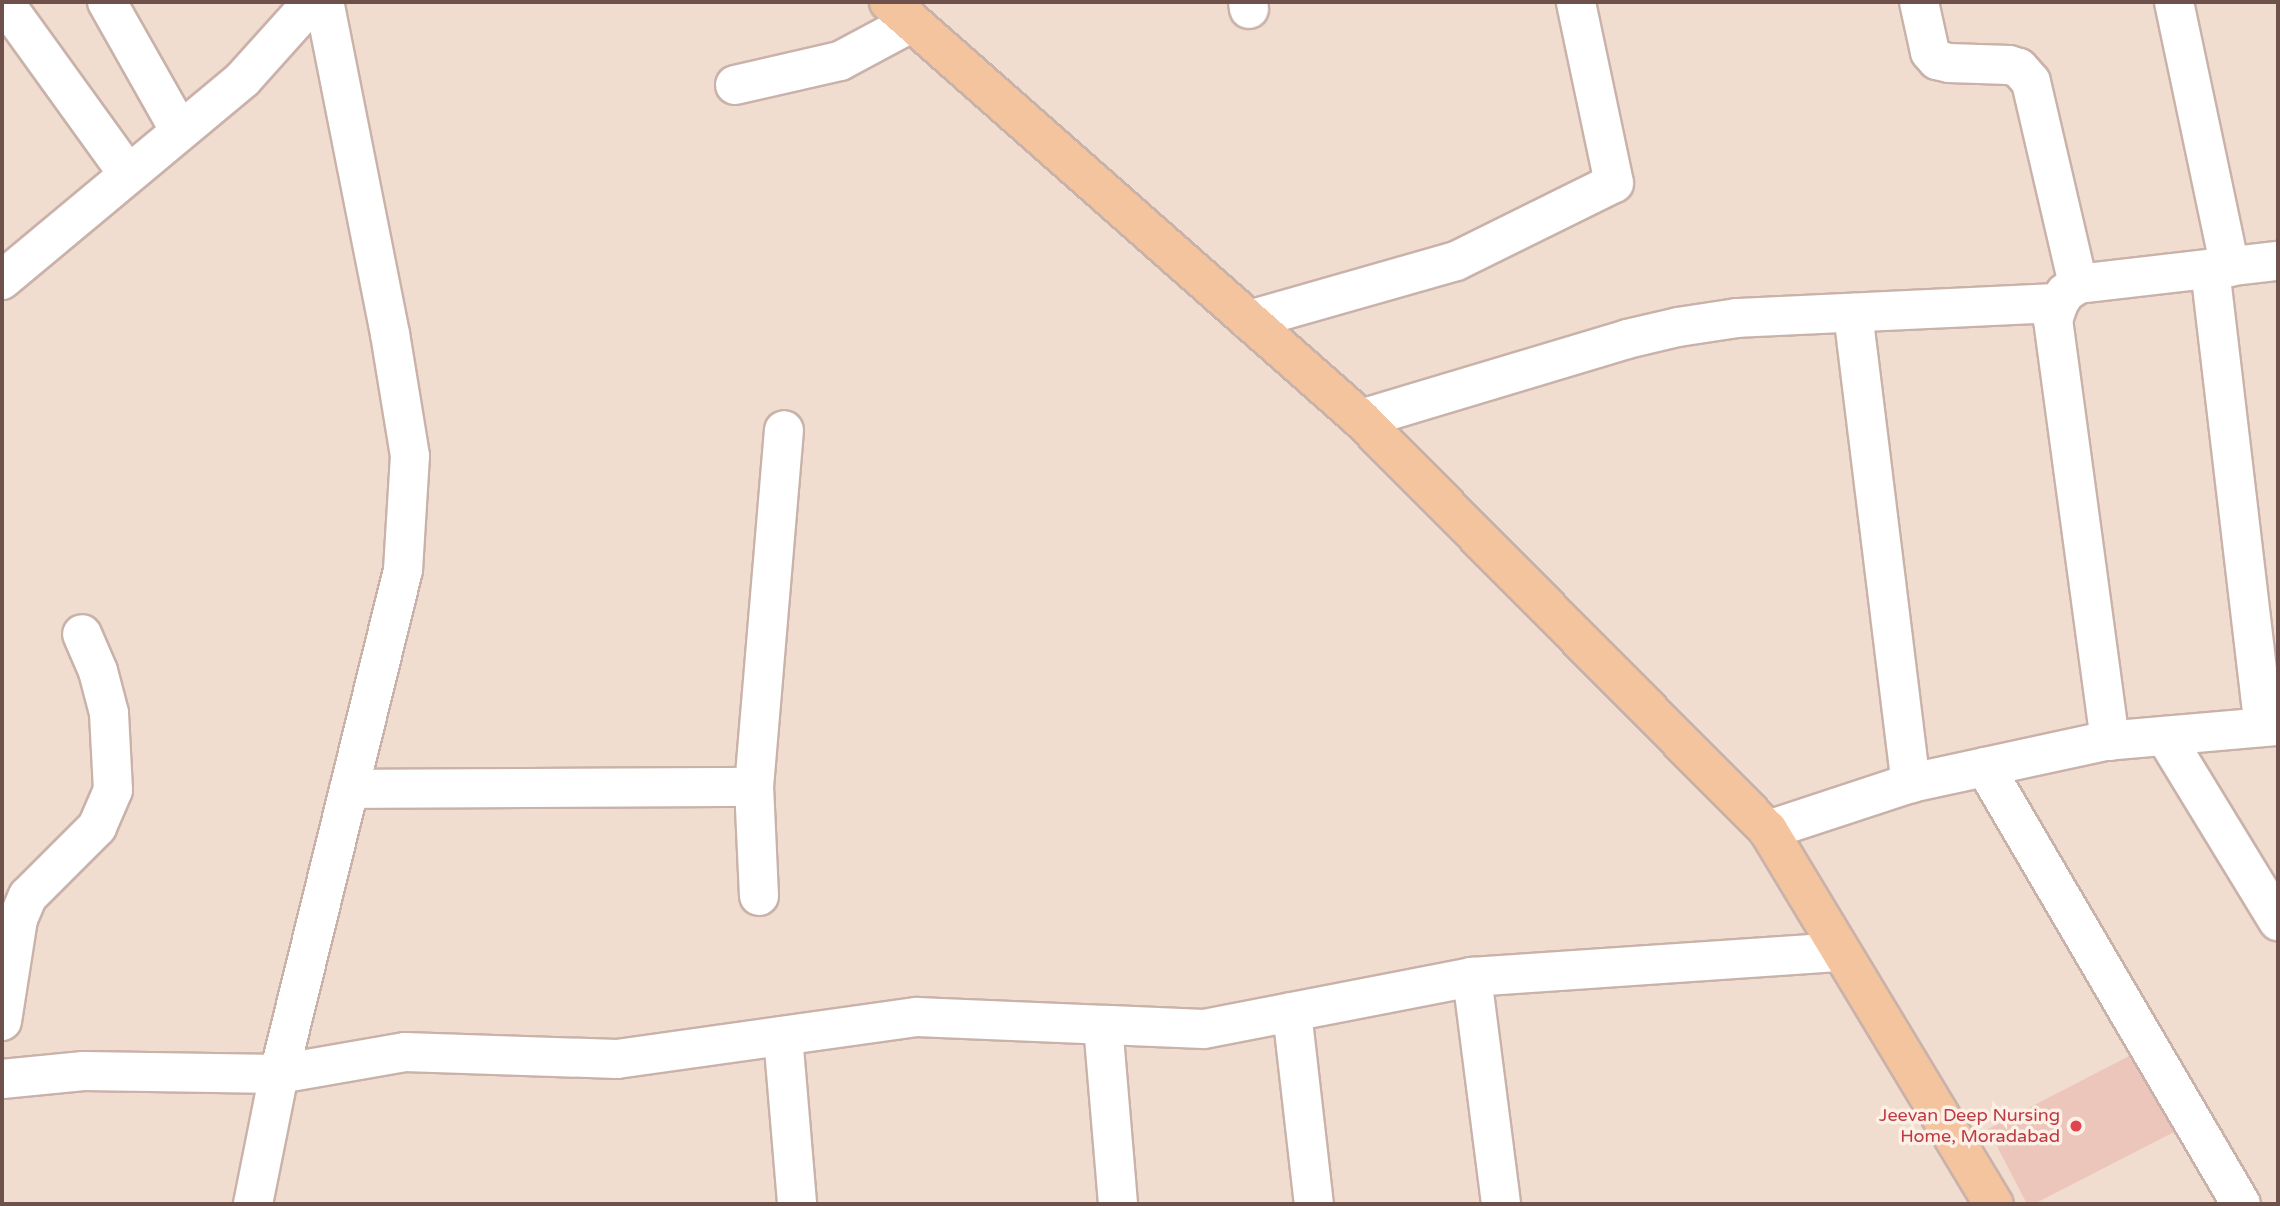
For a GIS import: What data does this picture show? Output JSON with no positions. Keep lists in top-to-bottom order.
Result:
{
  "places": ["Jeevan Deep Nursing Home, Moradabad"]
}
